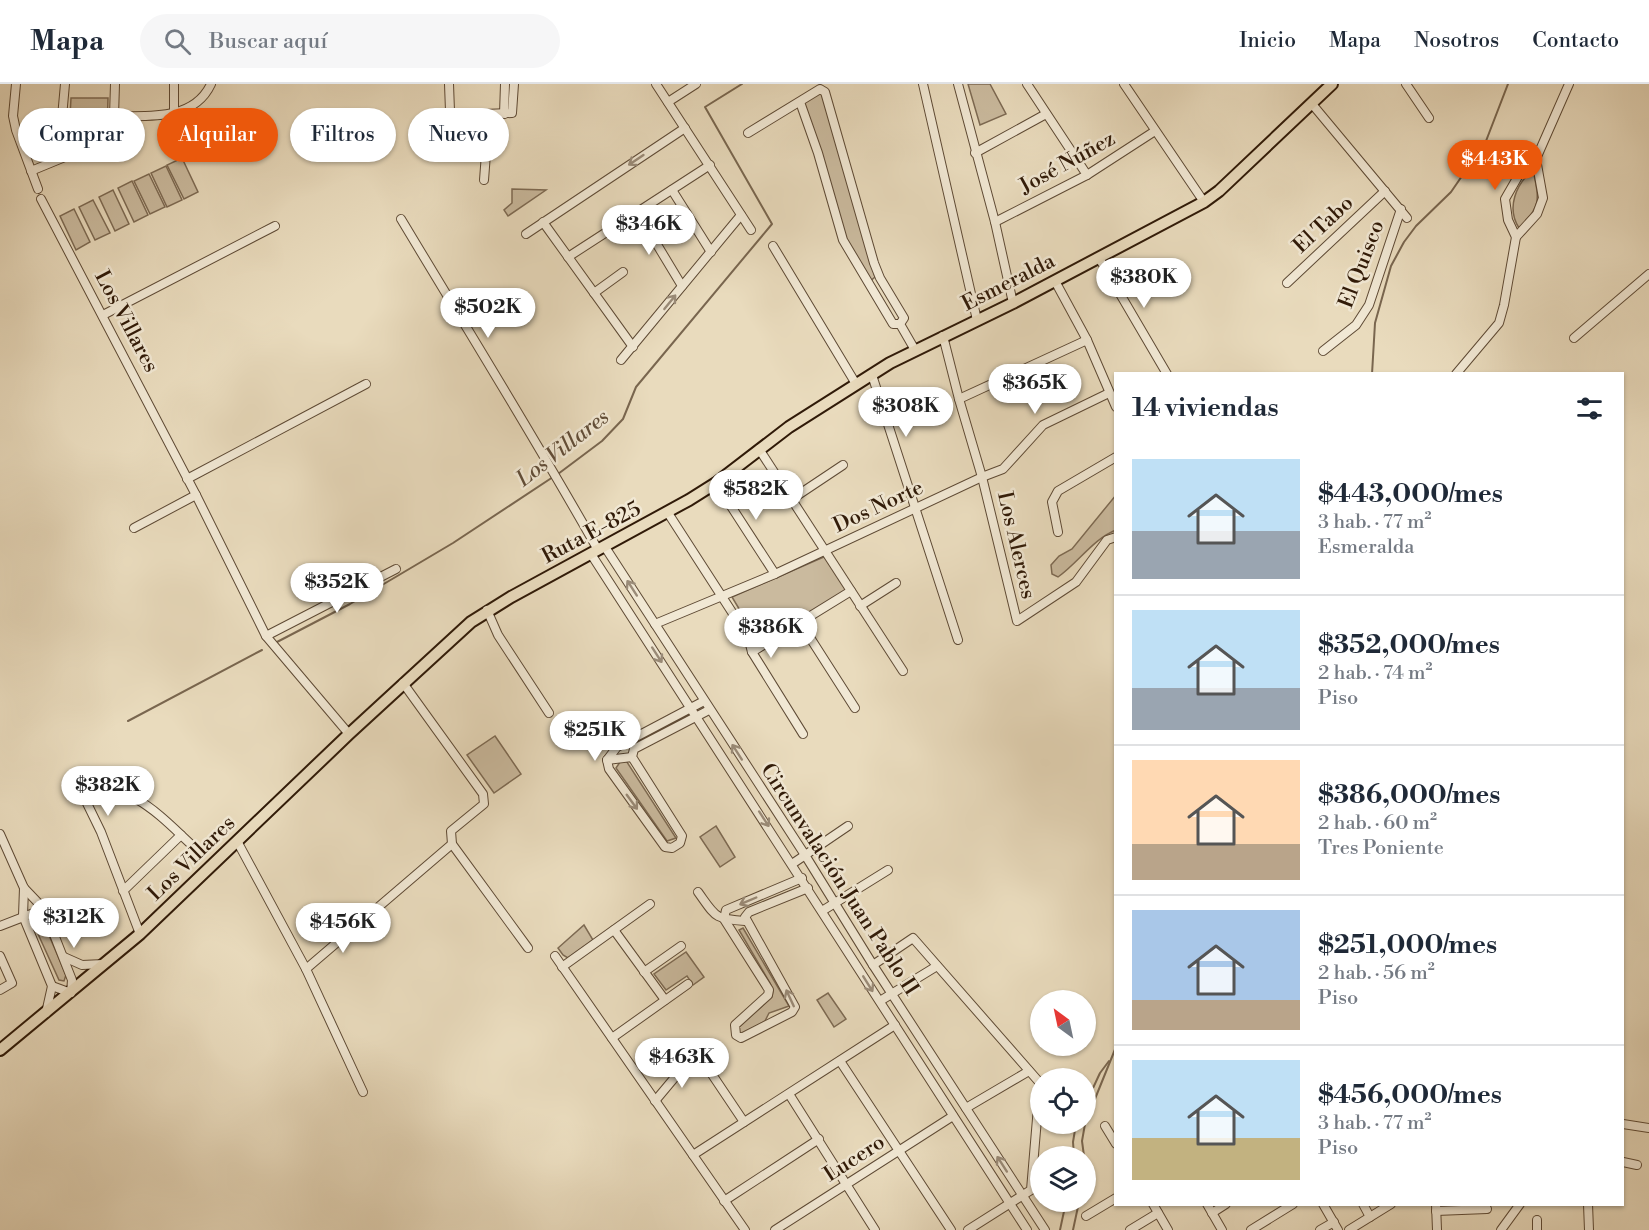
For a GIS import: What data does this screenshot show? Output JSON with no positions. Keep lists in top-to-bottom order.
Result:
{
  "streets": {
    "main road": ["Esmeralda", "Los Villares", "Ruta E-825"],
    "street": [
      "José Núñez",
      "El Tabo",
      "El Quisco",
      "Dos Norte",
      "Los Alerces",
      "Circunvalación Juan Pablo II",
      "Lucero"
    ]
  },
  "crossings": [
    ["Esmeralda", "Ruta E-825"],
    ["Esmeralda", "Los Alerces"],
    ["Los Villares", "Ruta E-825"],
    ["Dos Norte", "Los Alerces"],
    ["Dos Norte", "Circunvalación Juan Pablo II"],
    ["Ruta E-825", "Circunvalación Juan Pablo II"],
    ["Circunvalación Juan Pablo II", "Lucero"]
  ],
  "water": ["Los Villares"],
  "north": "top left",
  "page": {
    "header": "Mapa",
    "search": "Buscar aquí",
    "nav": [
      "Inicio",
      "Mapa",
      "Nosotros",
      "Contacto"
    ],
    "chip": [
      "Comprar",
      "Alquilar",
      "Filtros",
      "Nuevo"
    ],
    "price": [
      "$443K",
      "$346K",
      "$380K",
      "$502K",
      "$365K",
      "$308K",
      "$582K",
      "$352K",
      "$386K",
      "$251K",
      "$382K",
      "$312K",
      "$456K",
      "$463K"
    ],
    "heading": "14 viviendas",
    "list": [
      {
        "name": "$443,000/mes",
        "note": "3 hab. · 77 m² · Esmeralda"
      },
      {
        "name": "$352,000/mes",
        "note": "2 hab. · 74 m² · Piso"
      },
      {
        "name": "$386,000/mes",
        "note": "2 hab. · 60 m² · Tres Poniente"
      },
      {
        "name": "$251,000/mes",
        "note": "2 hab. · 56 m² · Piso"
      },
      {
        "name": "$456,000/mes",
        "note": "3 hab. · 77 m² · Piso"
      }
    ]
  }
}
